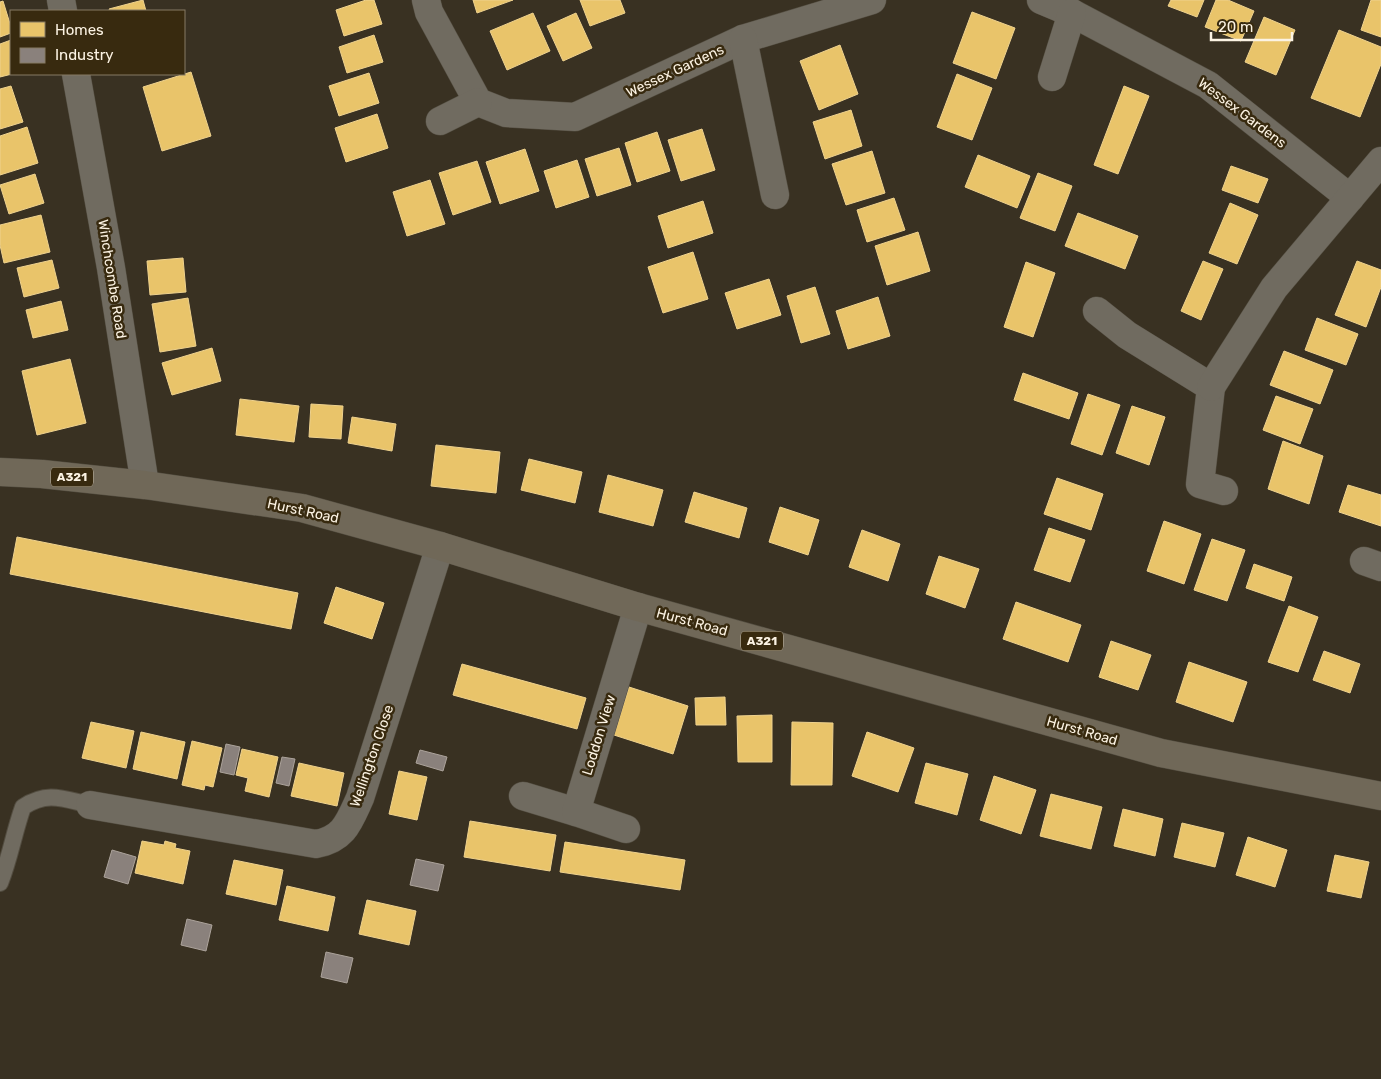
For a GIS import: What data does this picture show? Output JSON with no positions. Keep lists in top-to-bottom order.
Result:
{
  "streets": {
    "main road": ["A321", "Hurst Road"],
    "street": [
      "Wessex Gardens",
      "Winchcombe Road",
      "Loddon View",
      "Wellington Close"
    ]
  },
  "crossings": [
    ["Winchcombe Road", "Hurst Road"],
    ["Hurst Road", "Loddon View"],
    ["Hurst Road", "Wellington Close"]
  ],
  "legend": ["Homes", "Industry"],
  "scale_bar": "20 m"
}
